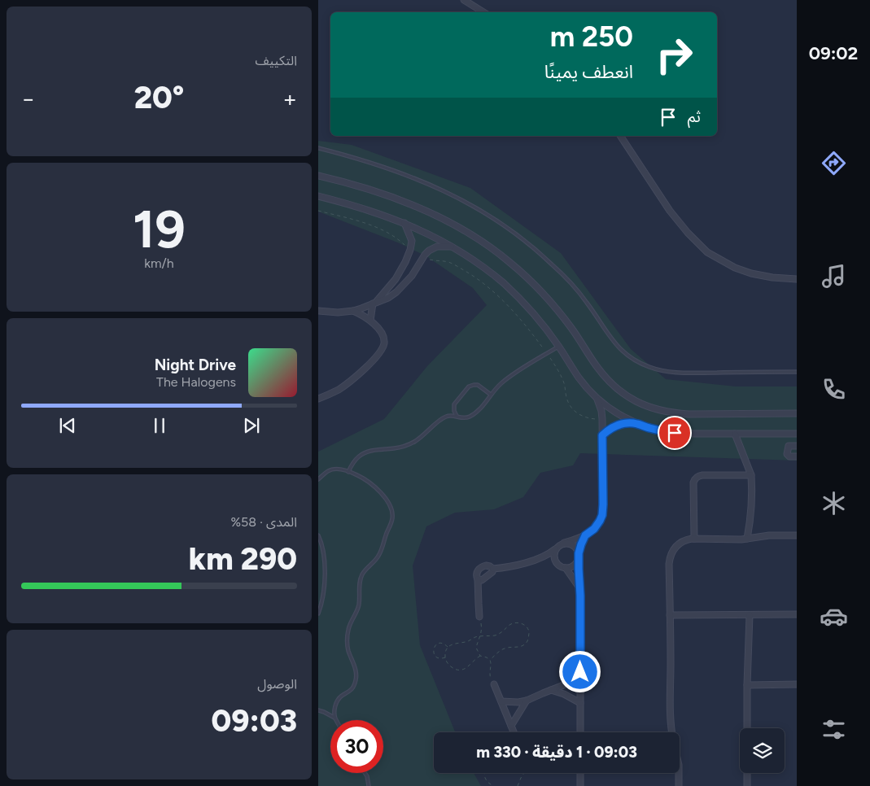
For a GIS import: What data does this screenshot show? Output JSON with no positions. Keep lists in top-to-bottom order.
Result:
{
  "page": {
    "tabs": "09:02",
    "tile": [
      "التكييف",
      ["19", "km/h"],
      ["المدى · 58%", "290 km"],
      ["الوصول", "09:03"]
    ],
    "turn": ["250 m", "انعطف يمينًا"],
    "heat": ["−", "20°", "+"],
    "then": "ثم",
    "song": ["Night Drive", "The Halogens"],
    "limit": "30",
    "trip": "09:03 · 1 دقيقة · 330 m"
  }
}
